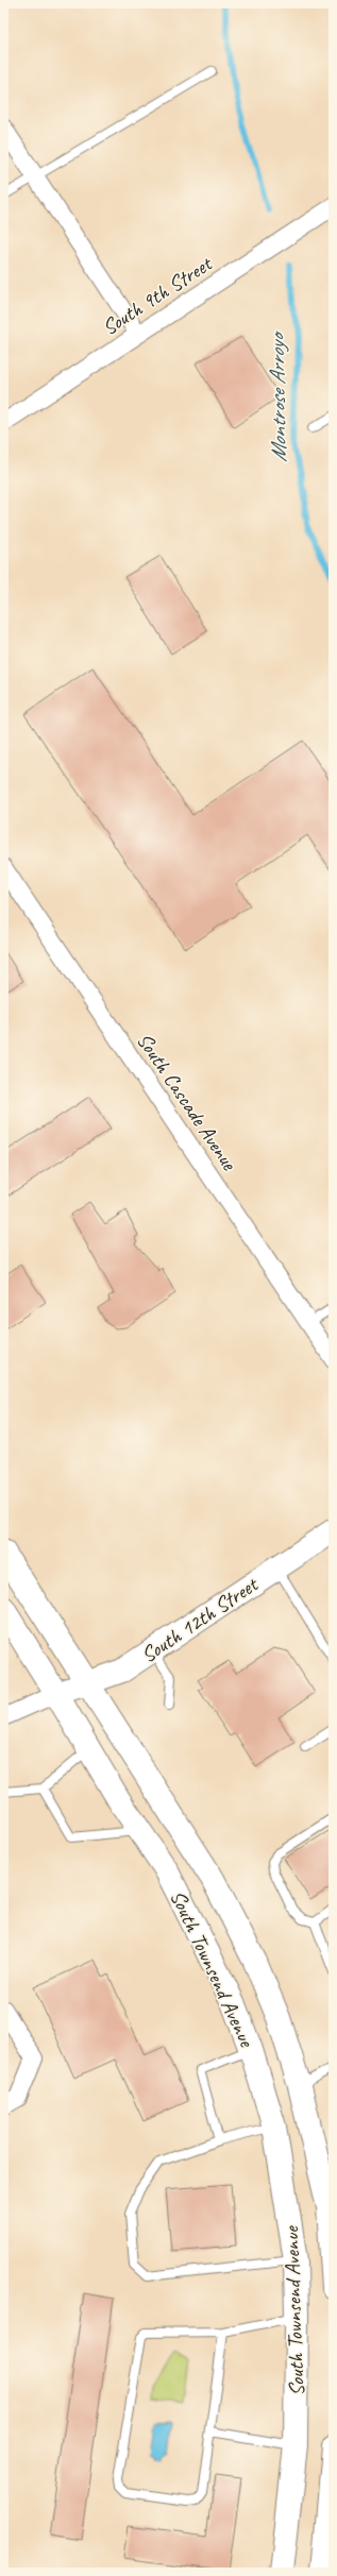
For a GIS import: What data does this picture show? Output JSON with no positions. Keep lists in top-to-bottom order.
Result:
{
  "streets": {
    "main road": ["South 12th Street", "South Townsend Avenue"],
    "street": ["South 9th Street", "South Cascade Avenue"]
  },
  "crossings": [
    ["South 12th Street", "South Townsend Avenue"]
  ],
  "water": ["Montrose Arroyo"]
}
